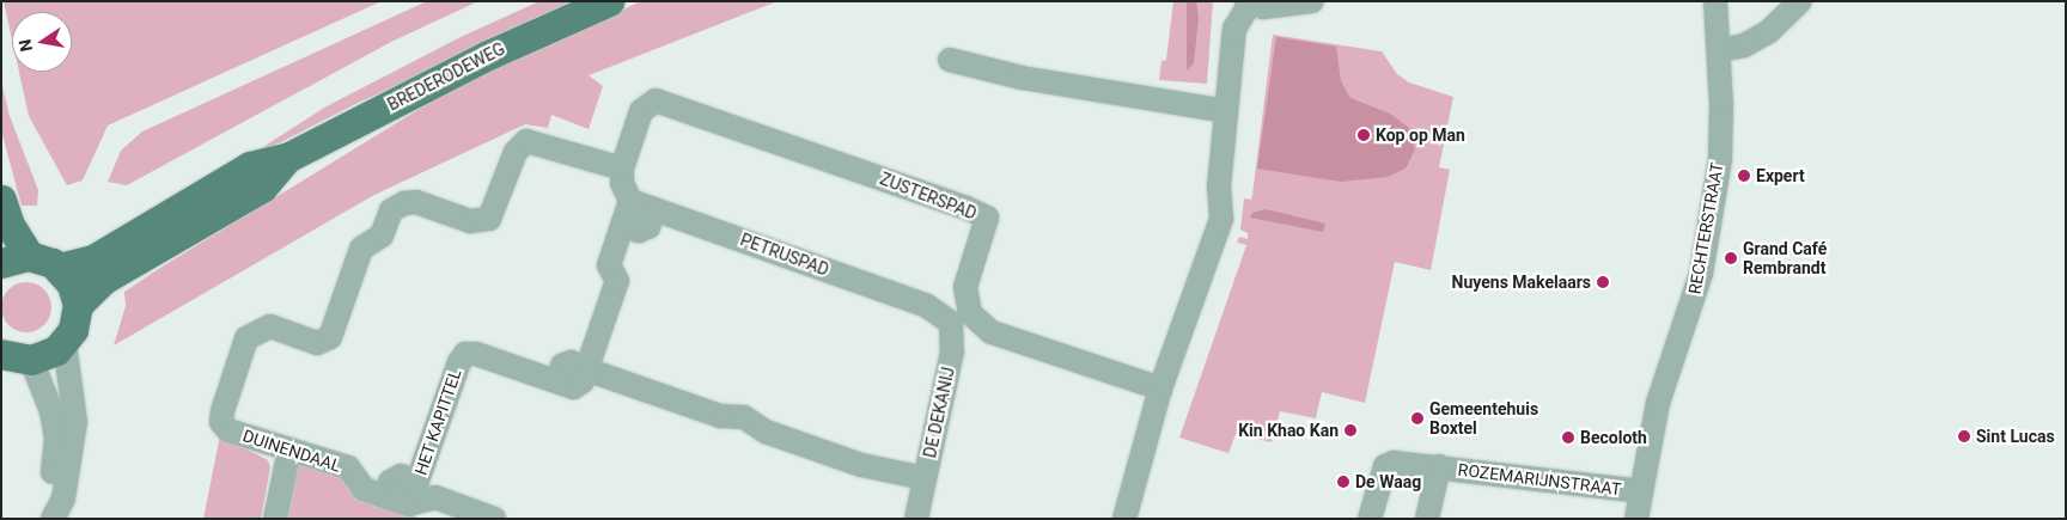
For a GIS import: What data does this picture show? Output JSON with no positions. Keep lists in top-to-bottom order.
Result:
{
  "streets": {
    "main road": ["BREDERODEWEG"],
    "street": [
      "ZUSTERSPAD",
      "RECHTERSTRAAT",
      "PETRUSPAD",
      "DE DEKANIJ",
      "HET KAPITTEL",
      "DUINENDAAL",
      "ROZEMARIJNSTRAAT"
    ]
  },
  "crossings": [
    ["ZUSTERSPAD", "DUINENDAAL"],
    ["RECHTERSTRAAT", "ROZEMARIJNSTRAAT"],
    ["PETRUSPAD", "DE DEKANIJ"],
    ["HET KAPITTEL", "DUINENDAAL"]
  ],
  "places": [
    "Kop op Man",
    "Expert",
    "Grand Café Rembrandt",
    "Nuyens Makelaars",
    "Gemeentehuis Boxtel",
    "Kin Khao Kan",
    "Sint Lucas",
    "Becoloth",
    "De Waag"
  ],
  "north": "left"
}
